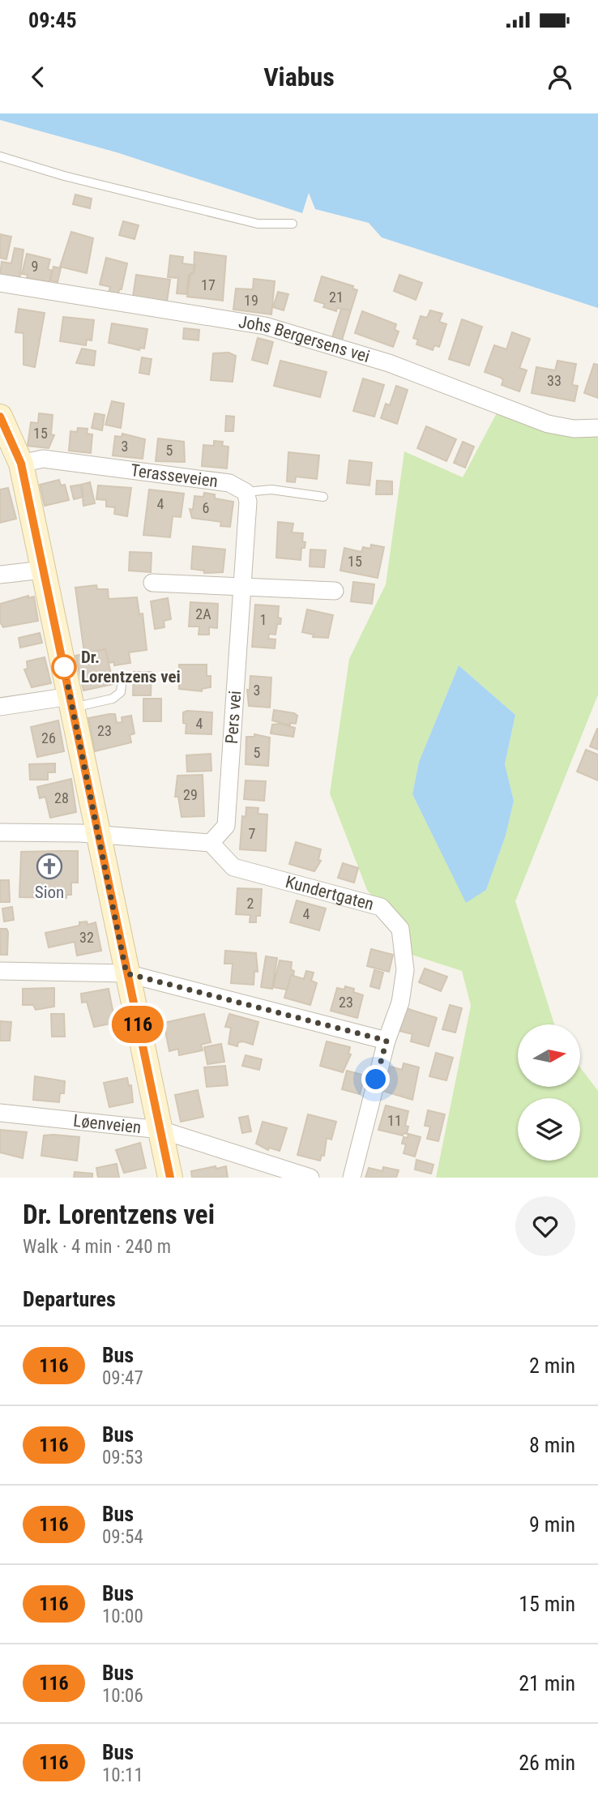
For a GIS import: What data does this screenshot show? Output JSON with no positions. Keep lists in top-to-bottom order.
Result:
{
  "streets": {
    "street": [
      "Johs Bergersens vei",
      "Terasseveien",
      "Pers vei",
      "Kundertgaten",
      "Løenveien"
    ]
  },
  "crossings": [
    ["Terasseveien", "Pers vei"],
    ["Pers vei", "Kundertgaten"]
  ],
  "places": {
    "other": ["Dr. Lorentzens vei"],
    "church": ["Sion"]
  },
  "lines": ["bus line 116"],
  "house_numbers": [
    "9",
    "17",
    "21",
    "19",
    "33",
    "15",
    "3",
    "5",
    "4",
    "6",
    "15",
    "2A",
    "1",
    "3",
    "4",
    "23",
    "26",
    "5",
    "29",
    "28",
    "7",
    "2",
    "4",
    "32",
    "23",
    "11"
  ],
  "north": "right",
  "page": {
    "status": "09:45",
    "header": "Viabus",
    "on_map": "116",
    "heading": [
      ["Dr. Lorentzens vei", "Walk · 4 min · 240 m"],
      "Departures"
    ],
    "list": [
      {
        "mark": "116",
        "name": "Bus",
        "note": "09:47",
        "value": "2 min"
      },
      {
        "mark": "116",
        "name": "Bus",
        "note": "09:53",
        "value": "8 min"
      },
      {
        "mark": "116",
        "name": "Bus",
        "note": "09:54",
        "value": "9 min"
      },
      {
        "mark": "116",
        "name": "Bus",
        "note": "10:00",
        "value": "15 min"
      },
      {
        "mark": "116",
        "name": "Bus",
        "note": "10:06",
        "value": "21 min"
      },
      {
        "mark": "116",
        "name": "Bus",
        "note": "10:11",
        "value": "26 min"
      }
    ]
  }
}
